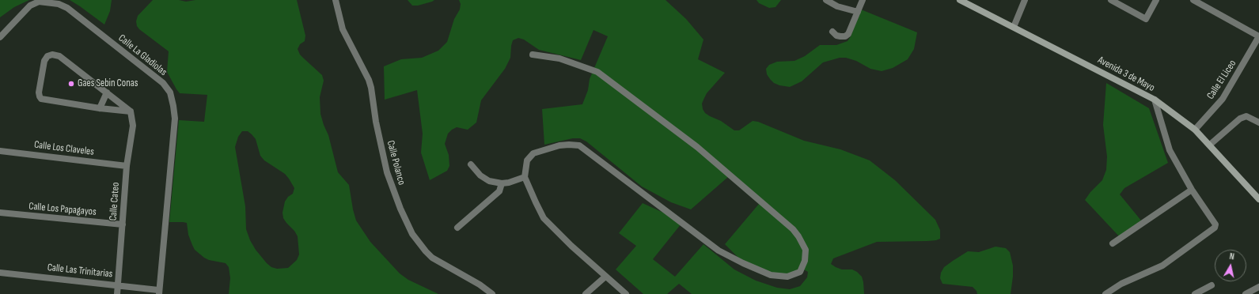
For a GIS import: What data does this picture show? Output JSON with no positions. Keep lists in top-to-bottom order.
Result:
{
  "streets": {
    "street": [
      "Calle La Gladiolas",
      "Avenida 3 de Mayo",
      "Calle El Liceo",
      "Calle Los Claveles",
      "Calle Polanco",
      "Calle Cateo",
      "Calle Los Papagayos",
      "Calle Las Trinitarias"
    ]
  },
  "crossings": [
    ["Calle La Gladiolas", "Calle Las Trinitarias"],
    ["Avenida 3 de Mayo", "Calle El Liceo"],
    ["Calle Los Claveles", "Calle Cateo"],
    ["Calle Cateo", "Calle Los Papagayos"],
    ["Calle Cateo", "Calle Las Trinitarias"]
  ],
  "places": ["Gaes Sebin Conas"],
  "north": "top"
}
